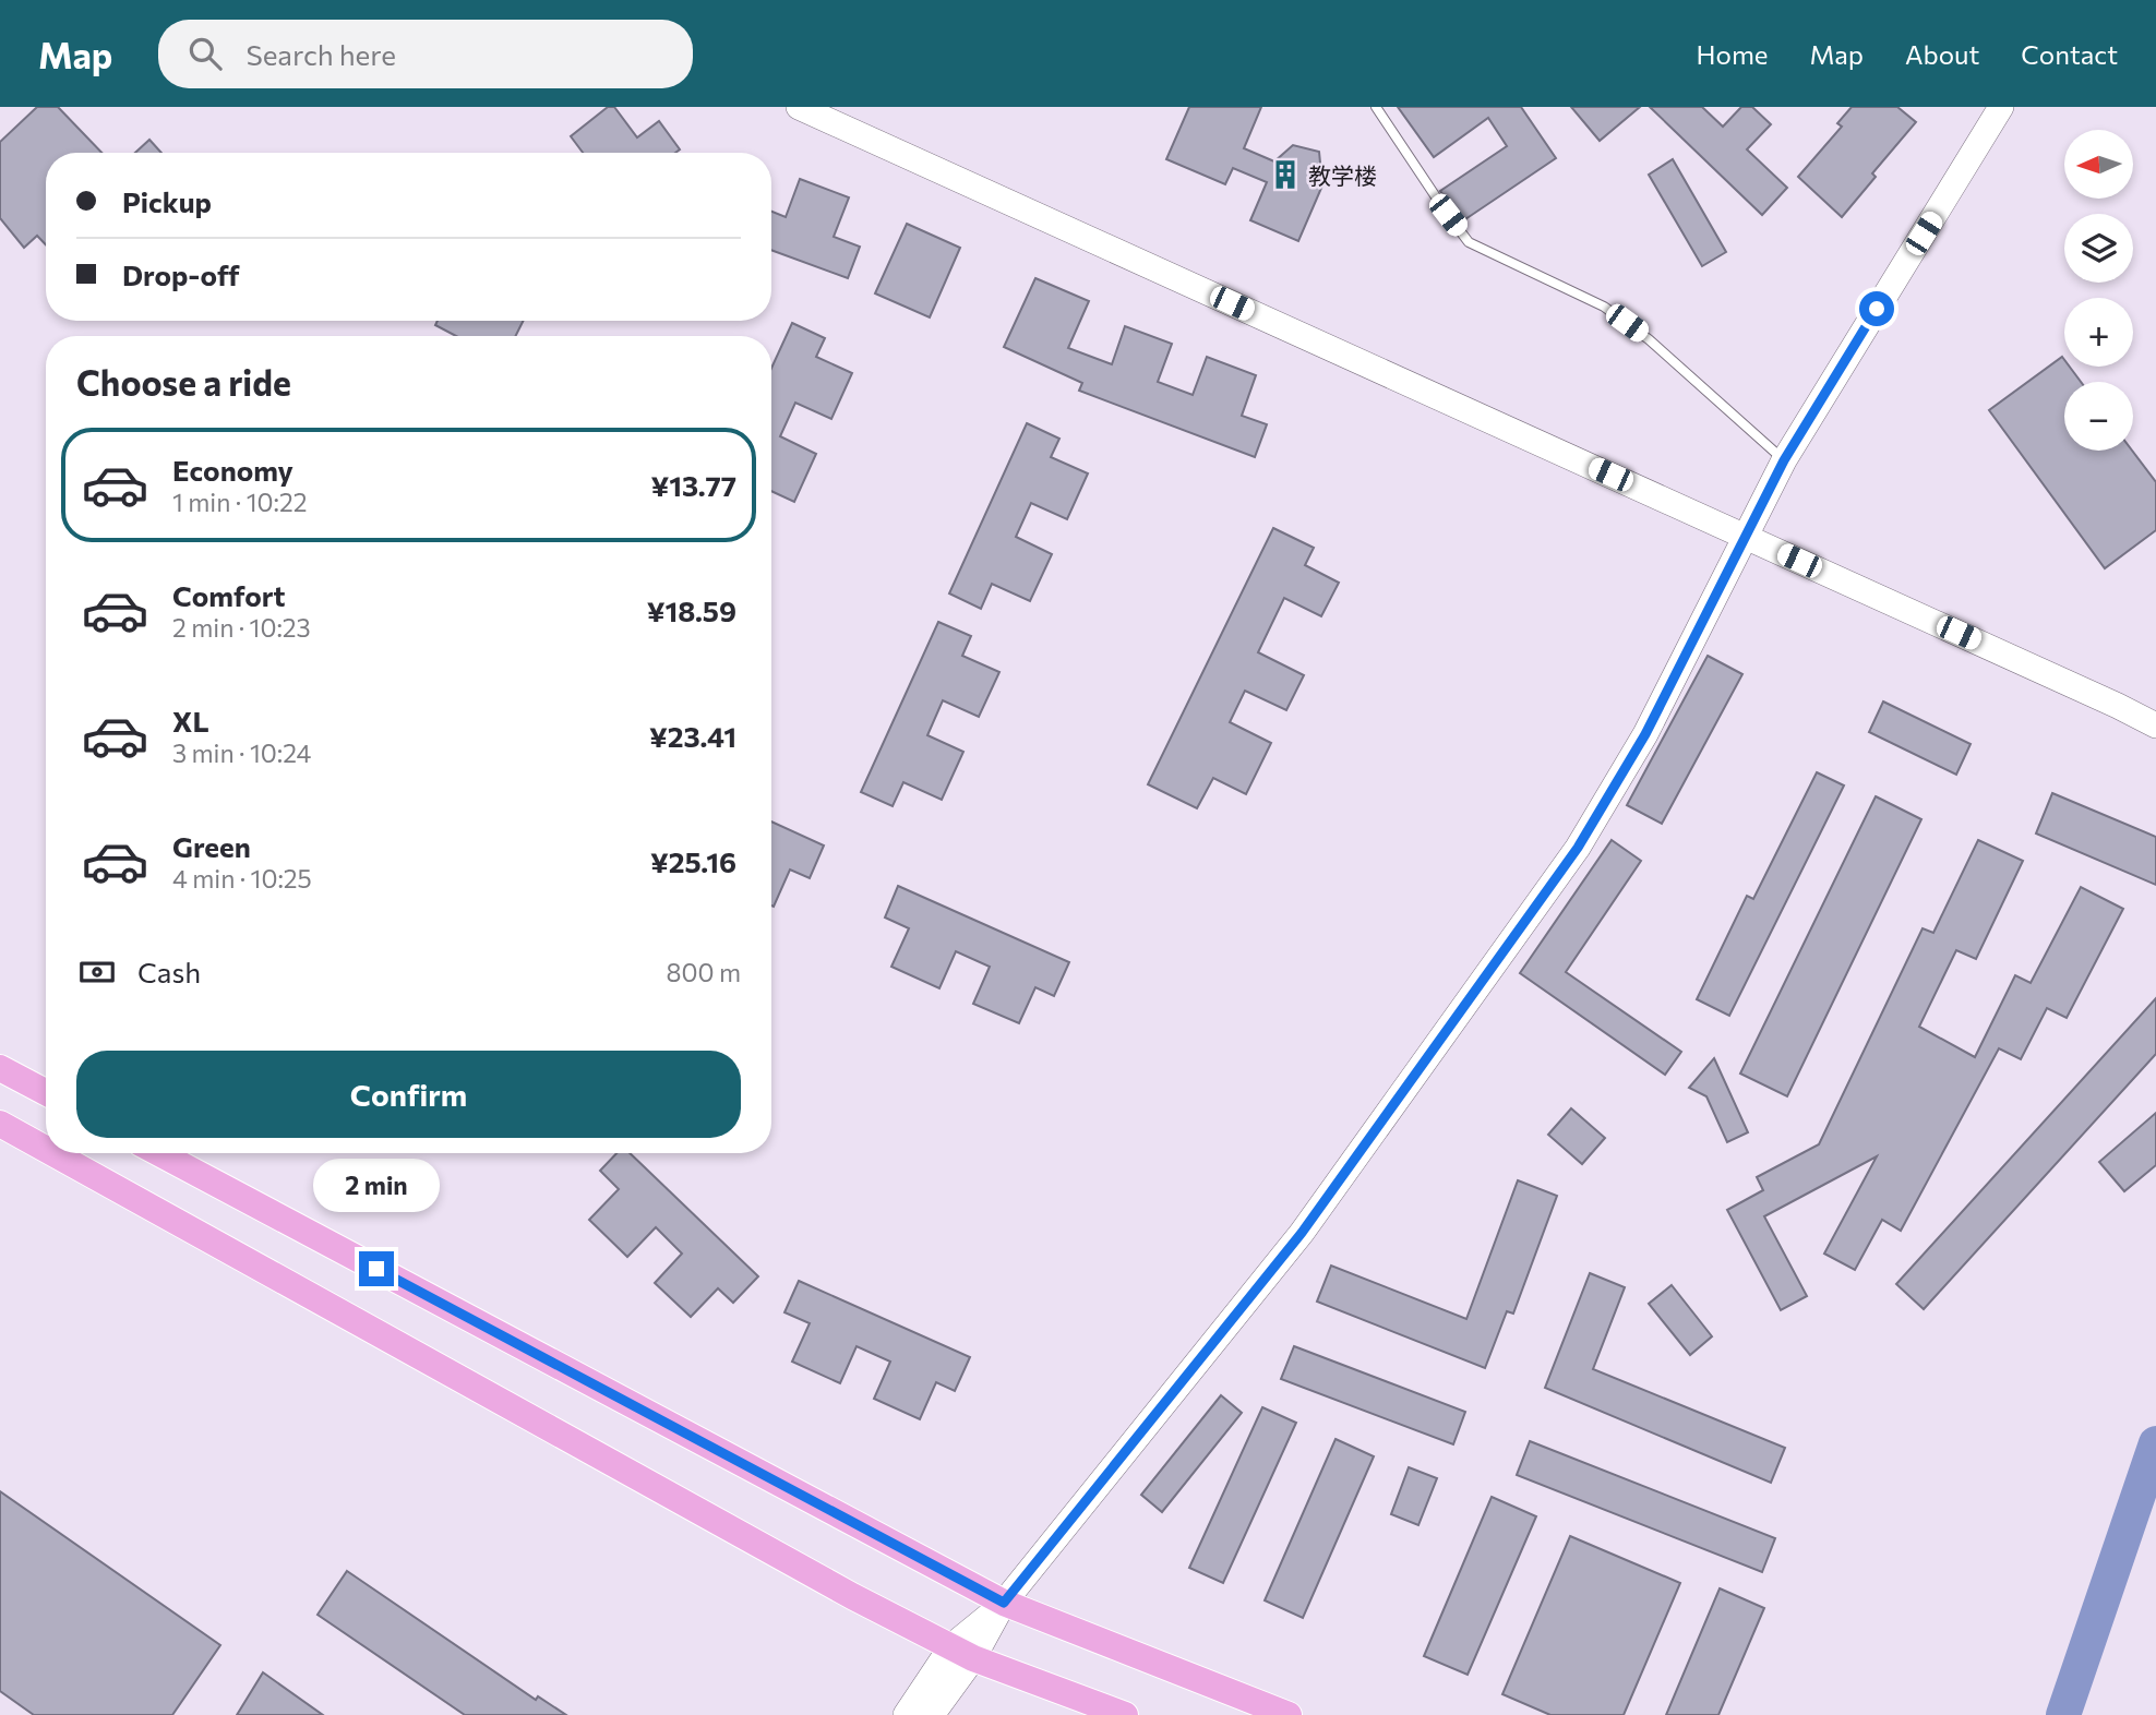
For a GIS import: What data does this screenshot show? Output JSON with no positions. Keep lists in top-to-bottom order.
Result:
{
  "places": {
    "building": ["教学楼"]
  },
  "north": "left",
  "page": {
    "header": "Map",
    "search": "Search here",
    "nav": [
      "Home",
      "Map",
      "About",
      "Contact"
    ],
    "map_buttons": ["+", "−"],
    "banner": ["Pickup", "Drop-off"],
    "heading": "Choose a ride",
    "list": [
      {
        "name": "Economy",
        "note": "1 min · 10:22",
        "value": "¥13.77"
      },
      {
        "name": "Comfort",
        "note": "2 min · 10:23",
        "value": "¥18.59"
      },
      {
        "name": "XL",
        "note": "3 min · 10:24",
        "value": "¥23.41"
      },
      {
        "name": "Green",
        "note": "4 min · 10:25",
        "value": "¥25.16"
      }
    ],
    "pay": ["Cash", "800 m"],
    "buttons": "Confirm",
    "bubble": "2 min"
  }
}
